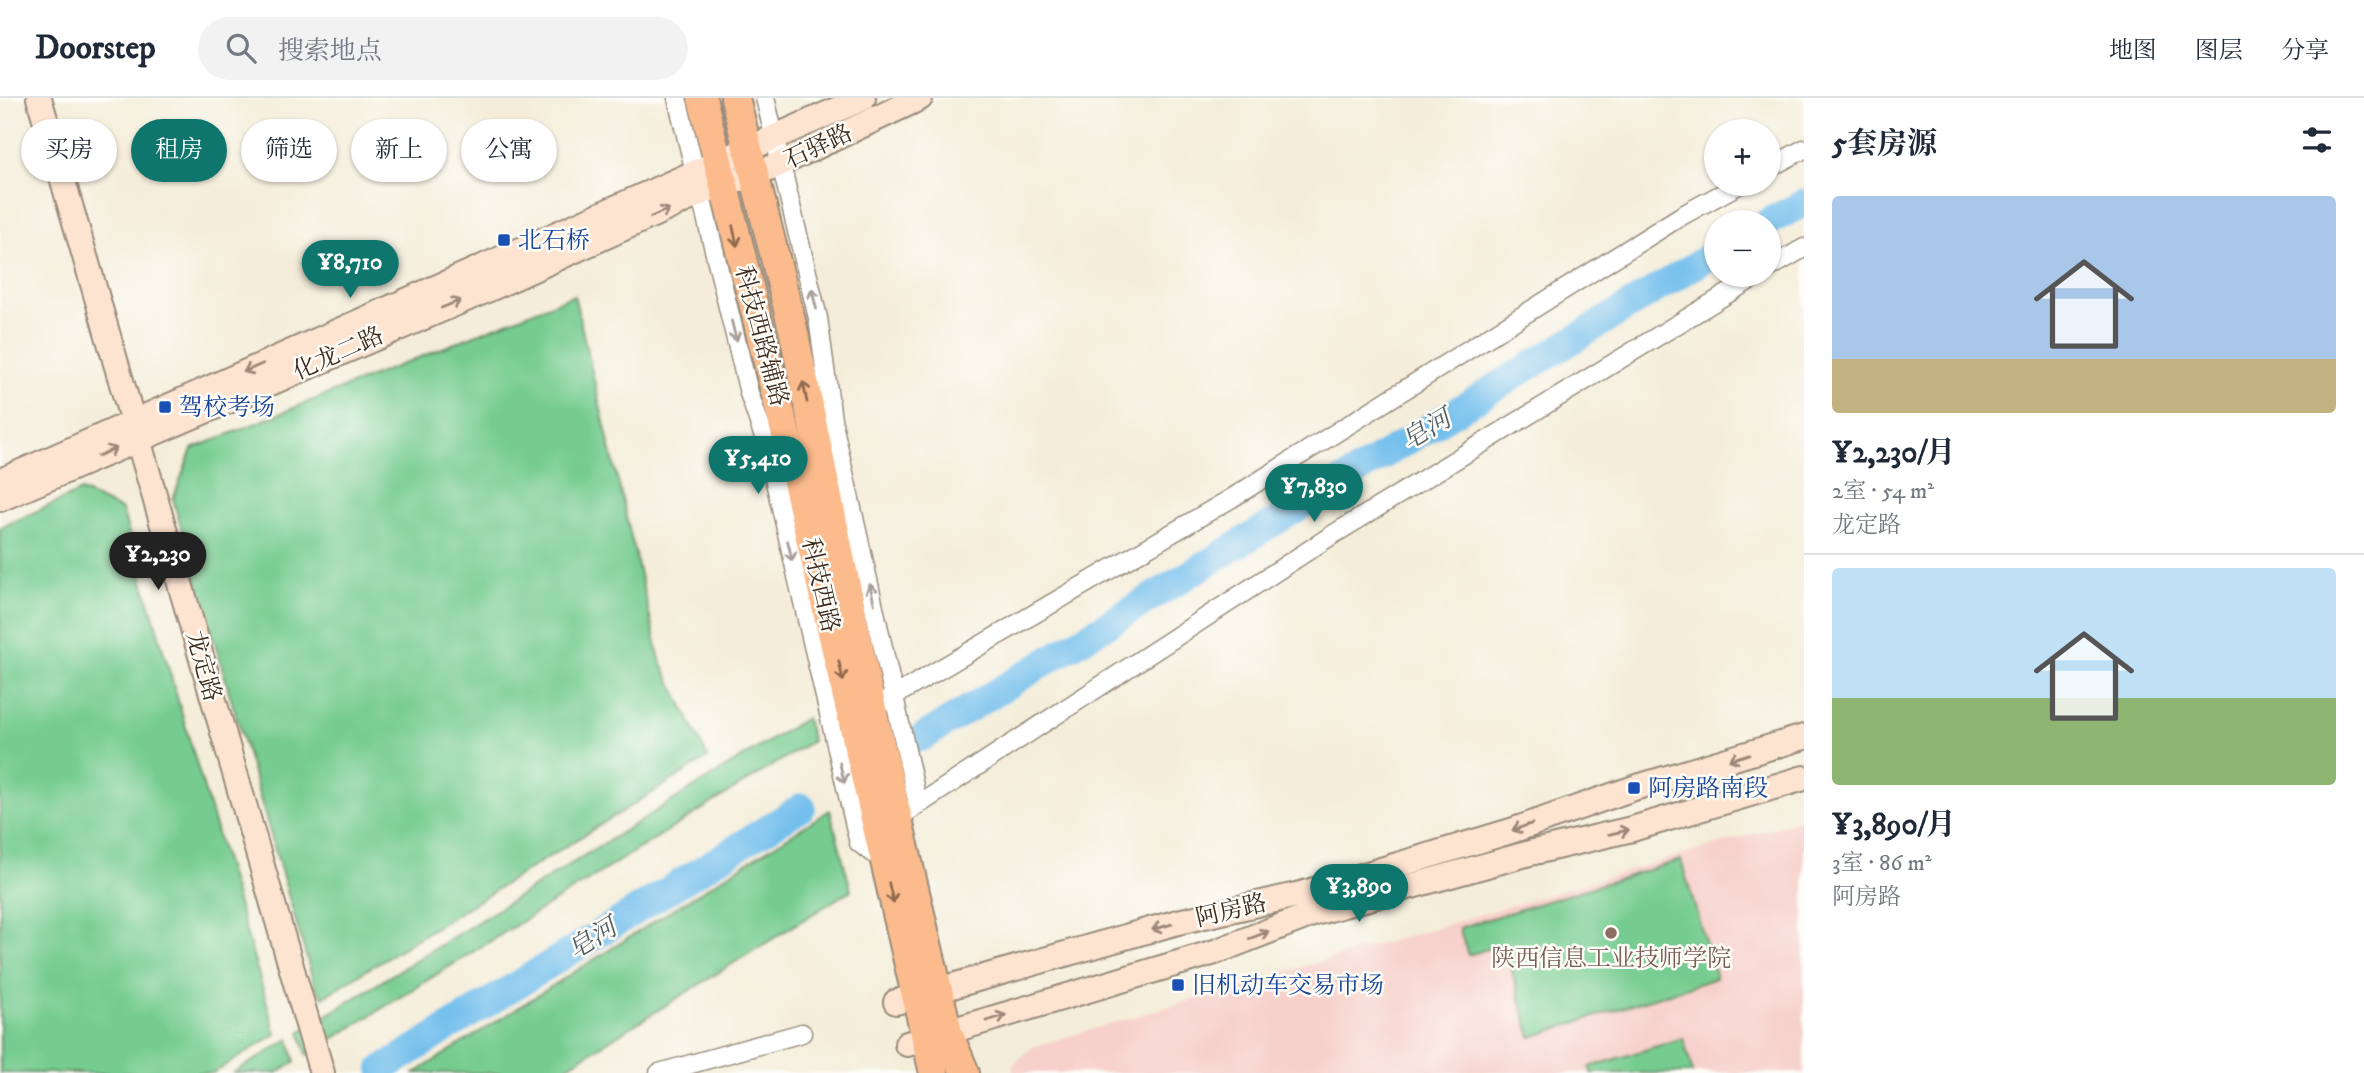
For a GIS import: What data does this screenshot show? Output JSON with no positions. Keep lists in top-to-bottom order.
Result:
{
  "streets": {
    "main road": ["科技西路"],
    "street": [
      "石驿路",
      "科技西路辅路",
      "化龙二路",
      "龙定路",
      "阿房路"
    ]
  },
  "crossings": [
    ["石驿路", "科技西路辅路"],
    ["石驿路", "化龙二路"],
    ["石驿路", "科技西路"],
    ["科技西路辅路", "科技西路"],
    ["化龙二路", "科技西路"],
    ["化龙二路", "龙定路"],
    ["科技西路", "阿房路"]
  ],
  "one_way": ["科技西路辅路"],
  "water": ["皂河"],
  "places": {
    "transit": [
      "北石桥",
      "驾校考场",
      "阿房路南段",
      "旧机动车交易市场"
    ],
    "other": ["陕西信息工业技师学院"]
  },
  "page": {
    "header": "Doorstep",
    "search": "搜索地点",
    "nav": ["地图", "图层", "分享"],
    "heading": "5套房源",
    "map_buttons": ["+", "−"],
    "chip": [
      "买房",
      "租房",
      "筛选",
      "新上",
      "公寓"
    ],
    "list": [
      {
        "name": "¥2,230/月",
        "note": "2室 · 54 m² · 龙定路"
      },
      {
        "name": "¥3,890/月",
        "note": "3室 · 86 m² · 阿房路"
      }
    ],
    "price": [
      "¥8,710",
      "¥5,410",
      "¥7,830",
      "¥2,230",
      "¥3,890"
    ]
  }
}
